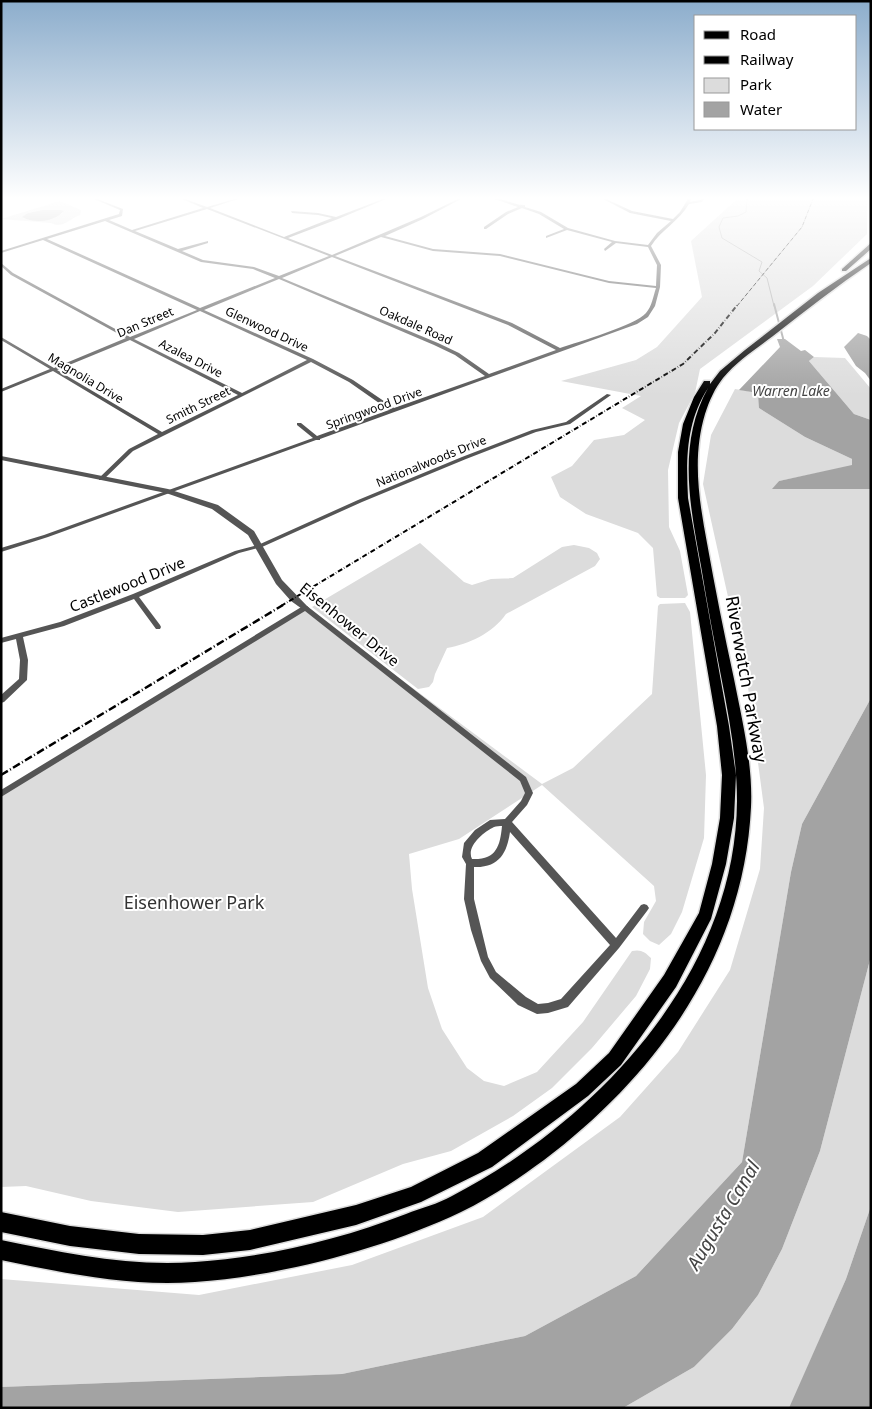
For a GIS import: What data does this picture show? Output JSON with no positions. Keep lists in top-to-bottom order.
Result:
{
  "streets": {
    "main road": ["Riverwatch Parkway"],
    "street": [
      "Dan Street",
      "Oakdale Road",
      "Glenwood Drive",
      "Azalea Drive",
      "Magnolia Drive",
      "Smith Street",
      "Springwood Drive",
      "Nationalwoods Drive",
      "Castlewood Drive",
      "Eisenhower Drive"
    ]
  },
  "crossings": [
    ["Dan Street", "Oakdale Road"],
    ["Dan Street", "Glenwood Drive"],
    ["Dan Street", "Azalea Drive"],
    ["Dan Street", "Magnolia Drive"],
    ["Oakdale Road", "Springwood Drive"],
    ["Glenwood Drive", "Smith Street"],
    ["Glenwood Drive", "Springwood Drive"],
    ["Azalea Drive", "Smith Street"],
    ["Magnolia Drive", "Smith Street"],
    ["Smith Street", "Eisenhower Drive"],
    ["Springwood Drive", "Eisenhower Drive"],
    ["Nationalwoods Drive", "Castlewood Drive"],
    ["Nationalwoods Drive", "Eisenhower Drive"],
    ["Castlewood Drive", "Eisenhower Drive"]
  ],
  "water": ["Warren Lake", "Augusta Canal"],
  "parks": ["Eisenhower Park"],
  "legend": [
    "Road",
    "Railway",
    "Park",
    "Water"
  ]
}
